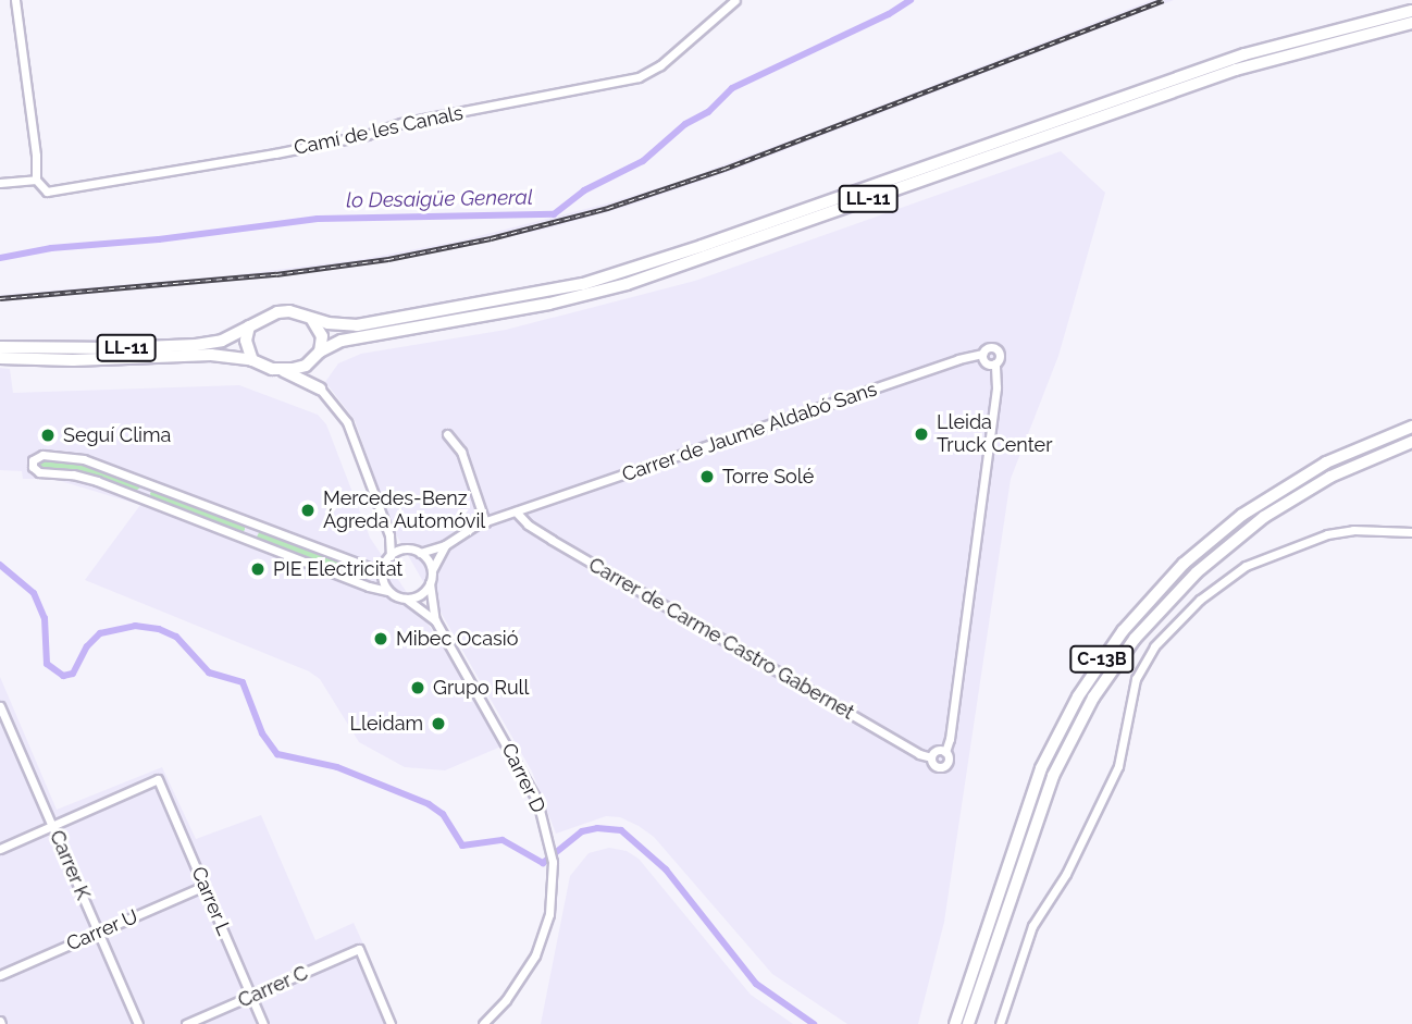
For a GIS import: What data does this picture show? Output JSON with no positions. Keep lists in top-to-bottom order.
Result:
{
  "streets": {
    "highway": ["LL-11", "C-13B"],
    "street": [
      "Camí de les Canals",
      "Carrer de Jaume Aldabó Sans",
      "Carrer de Carme Castro Gabernet",
      "Carrer D",
      "Carrer K",
      "Carrer L",
      "Carrer U",
      "Carrer C"
    ]
  },
  "crossings": [
    ["Carrer de Jaume Aldabó Sans", "Carrer de Carme Castro Gabernet"],
    ["Carrer de Jaume Aldabó Sans", "Carrer D"],
    ["Carrer K", "Carrer L"],
    ["Carrer K", "Carrer U"],
    ["Carrer L", "Carrer U"],
    ["Carrer L", "Carrer C"]
  ],
  "water": ["lo Desaigüe General"],
  "places": [
    "Lleida Truck Center",
    "Seguí Clima",
    "Torre Solé",
    "Mercedes-Benz Ágreda Automóvil",
    "PIE Electricitat",
    "Mibec Ocasió",
    "Grupo Rull",
    "Lleidam"
  ]
}
